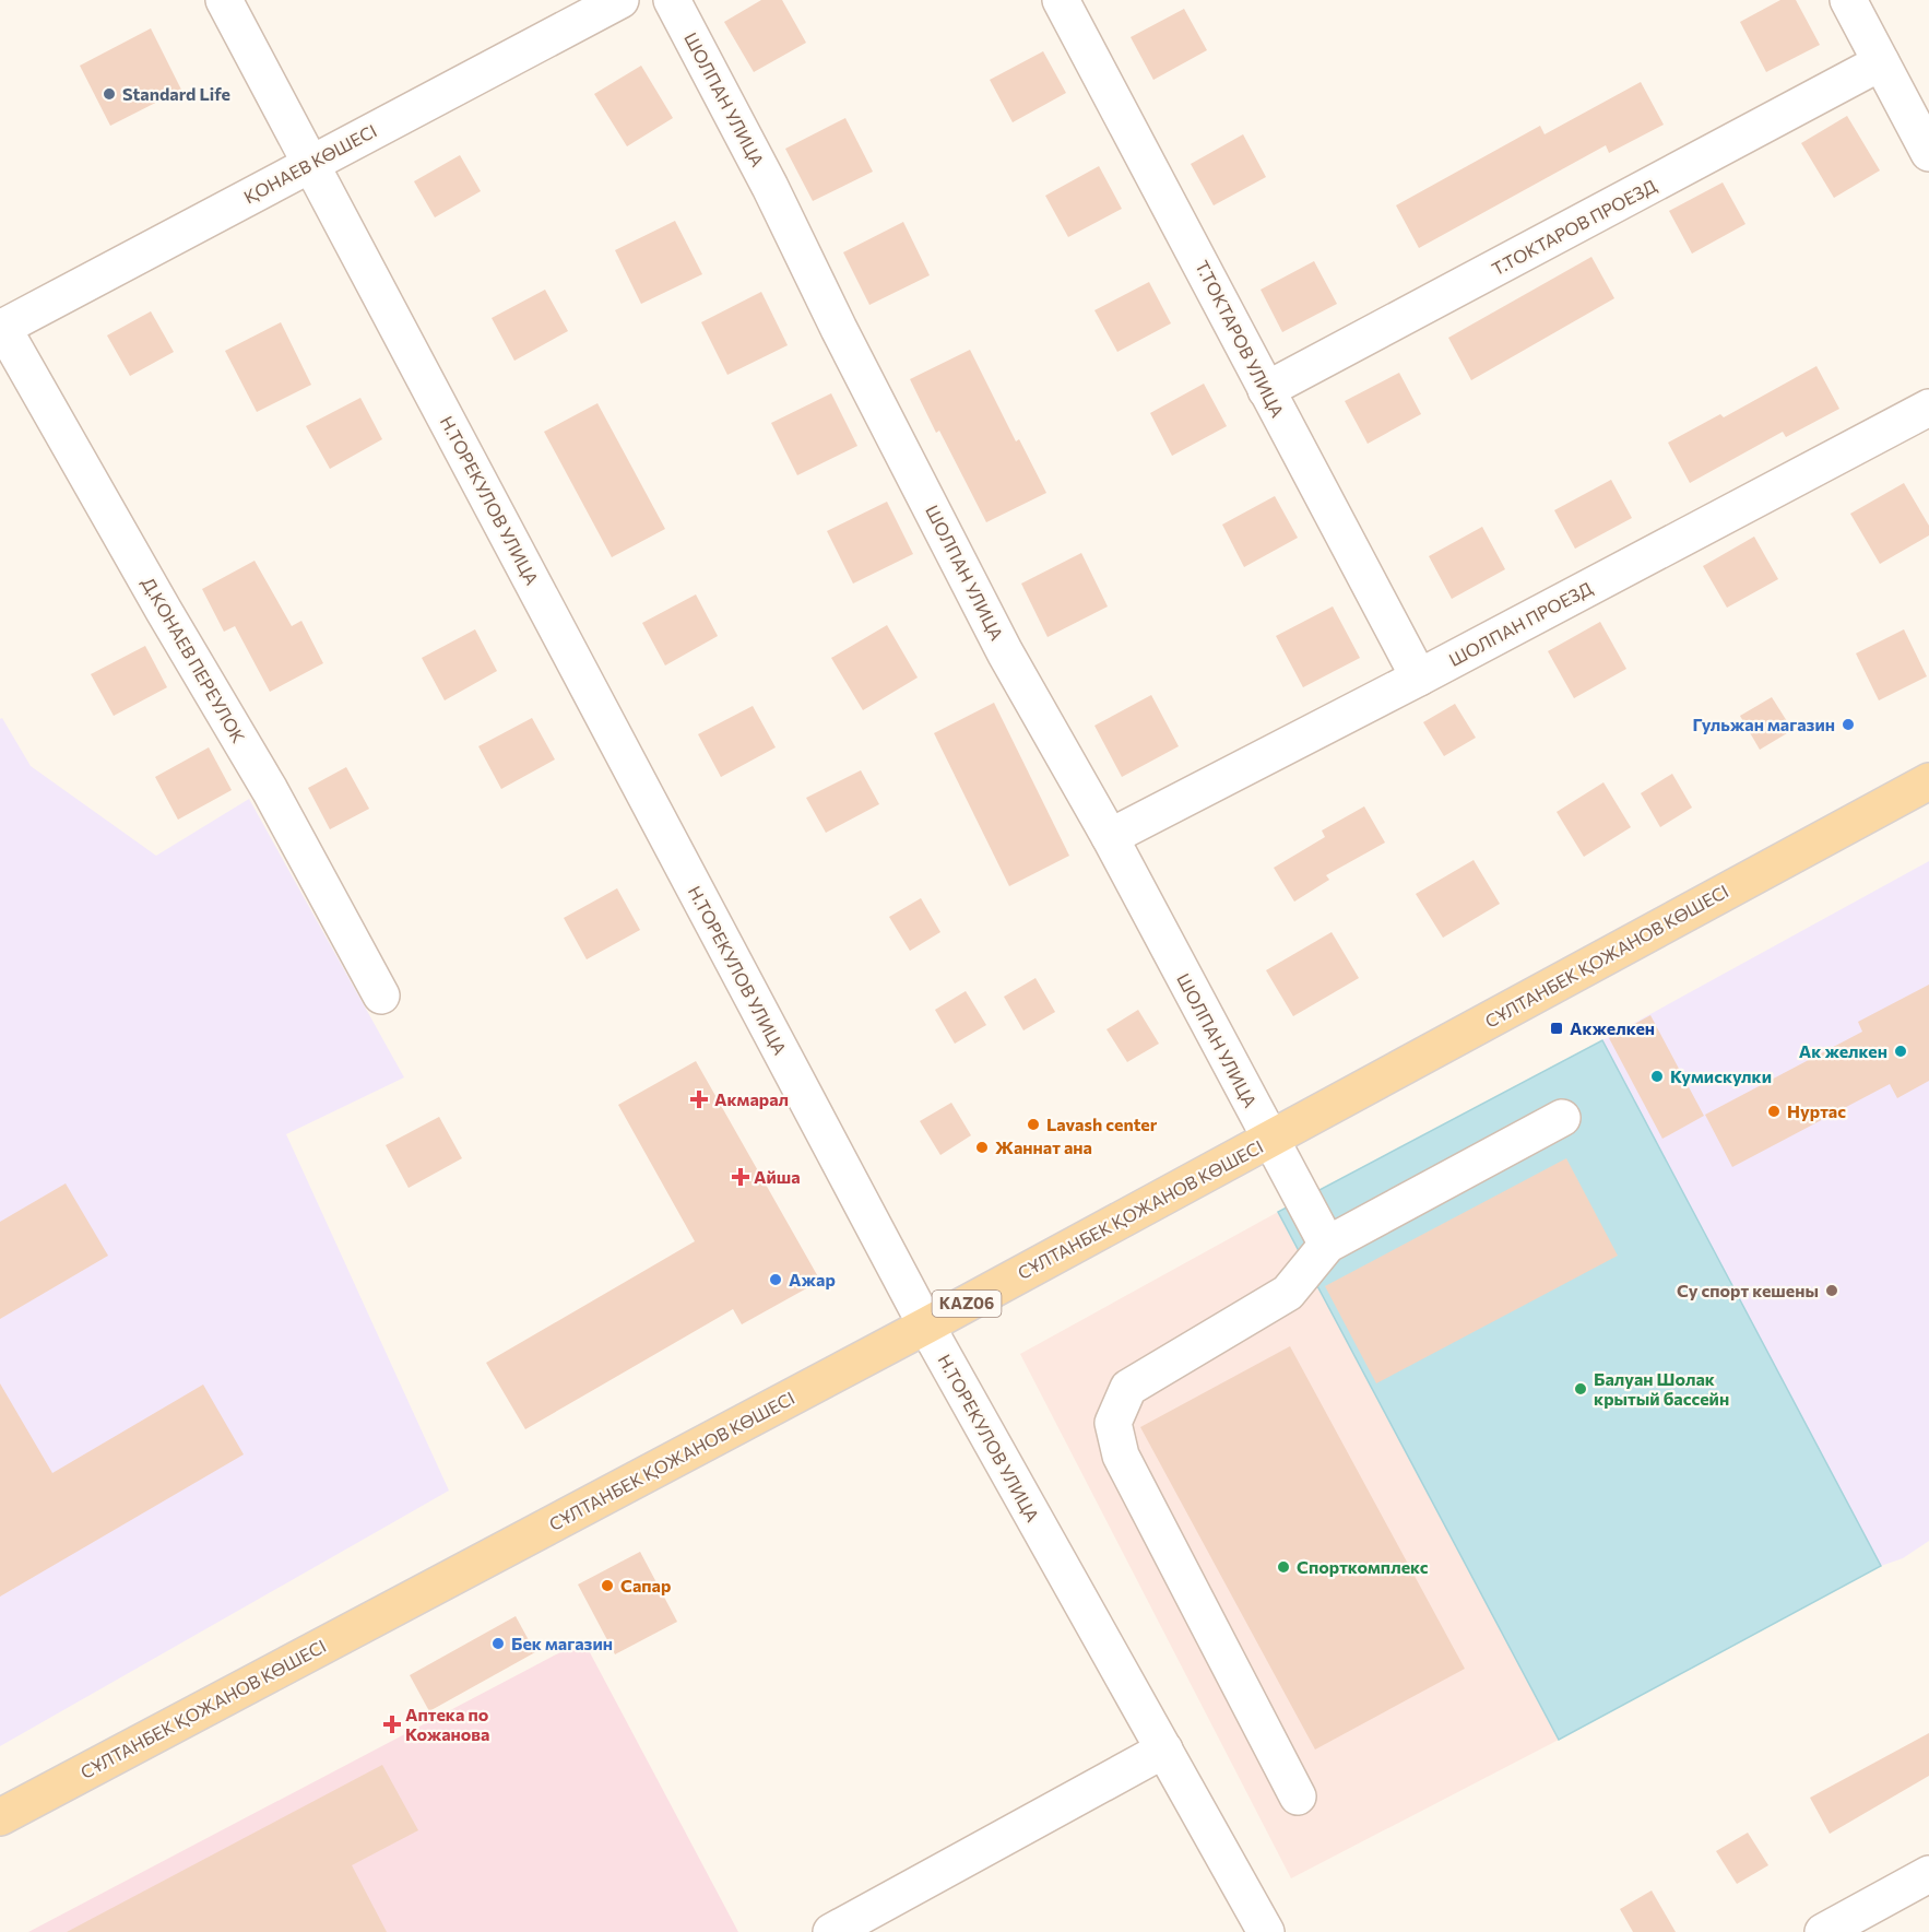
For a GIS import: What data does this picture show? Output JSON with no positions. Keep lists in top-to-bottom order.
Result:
{
  "streets": {
    "main road": ["СҰЛТАНБЕК ҚОЖАНОВ КӨШЕСІ", "KАZ06"],
    "street": [
      "ШОЛПАН УЛИЦА",
      "ҚОНАЕВ КӨШЕСІ",
      "Т.ТОКТАРОВ ПРОЕЗД",
      "Т.ТОКТАРОВ УЛИЦА",
      "Н.ТОРЕКУЛОВ УЛИЦА",
      "ШОЛПАН ПРОЕЗД",
      "Д.КОНАЕВ ПЕРЕУЛОК"
    ]
  },
  "crossings": [
    ["ШОЛПАН УЛИЦА", "ШОЛПАН ПРОЕЗД"],
    ["ШОЛПАН УЛИЦА", "СҰЛТАНБЕК ҚОЖАНОВ КӨШЕСІ"],
    ["ҚОНАЕВ КӨШЕСІ", "Н.ТОРЕКУЛОВ УЛИЦА"],
    ["ҚОНАЕВ КӨШЕСІ", "Д.КОНАЕВ ПЕРЕУЛОК"],
    ["Т.ТОКТАРОВ ПРОЕЗД", "Т.ТОКТАРОВ УЛИЦА"],
    ["Т.ТОКТАРОВ УЛИЦА", "ШОЛПАН ПРОЕЗД"],
    ["Н.ТОРЕКУЛОВ УЛИЦА", "СҰЛТАНБЕК ҚОЖАНОВ КӨШЕСІ"]
  ],
  "places": {
    "other": [
      "Standard Life",
      "Гульжан магазин",
      "Ак желкен",
      "Кумискулки",
      "Нуртас",
      "Lavash center",
      "Жаннат ана",
      "Ажар",
      "Су спорт кешены",
      "Балуан Шолак крытый бассейн",
      "Спорткомплекс",
      "Сапар",
      "Бек магазин"
    ],
    "transit": ["Акжелкен"],
    "health": ["Акмарал", "Айша", "Аптека по Кожанова"]
  }
}
